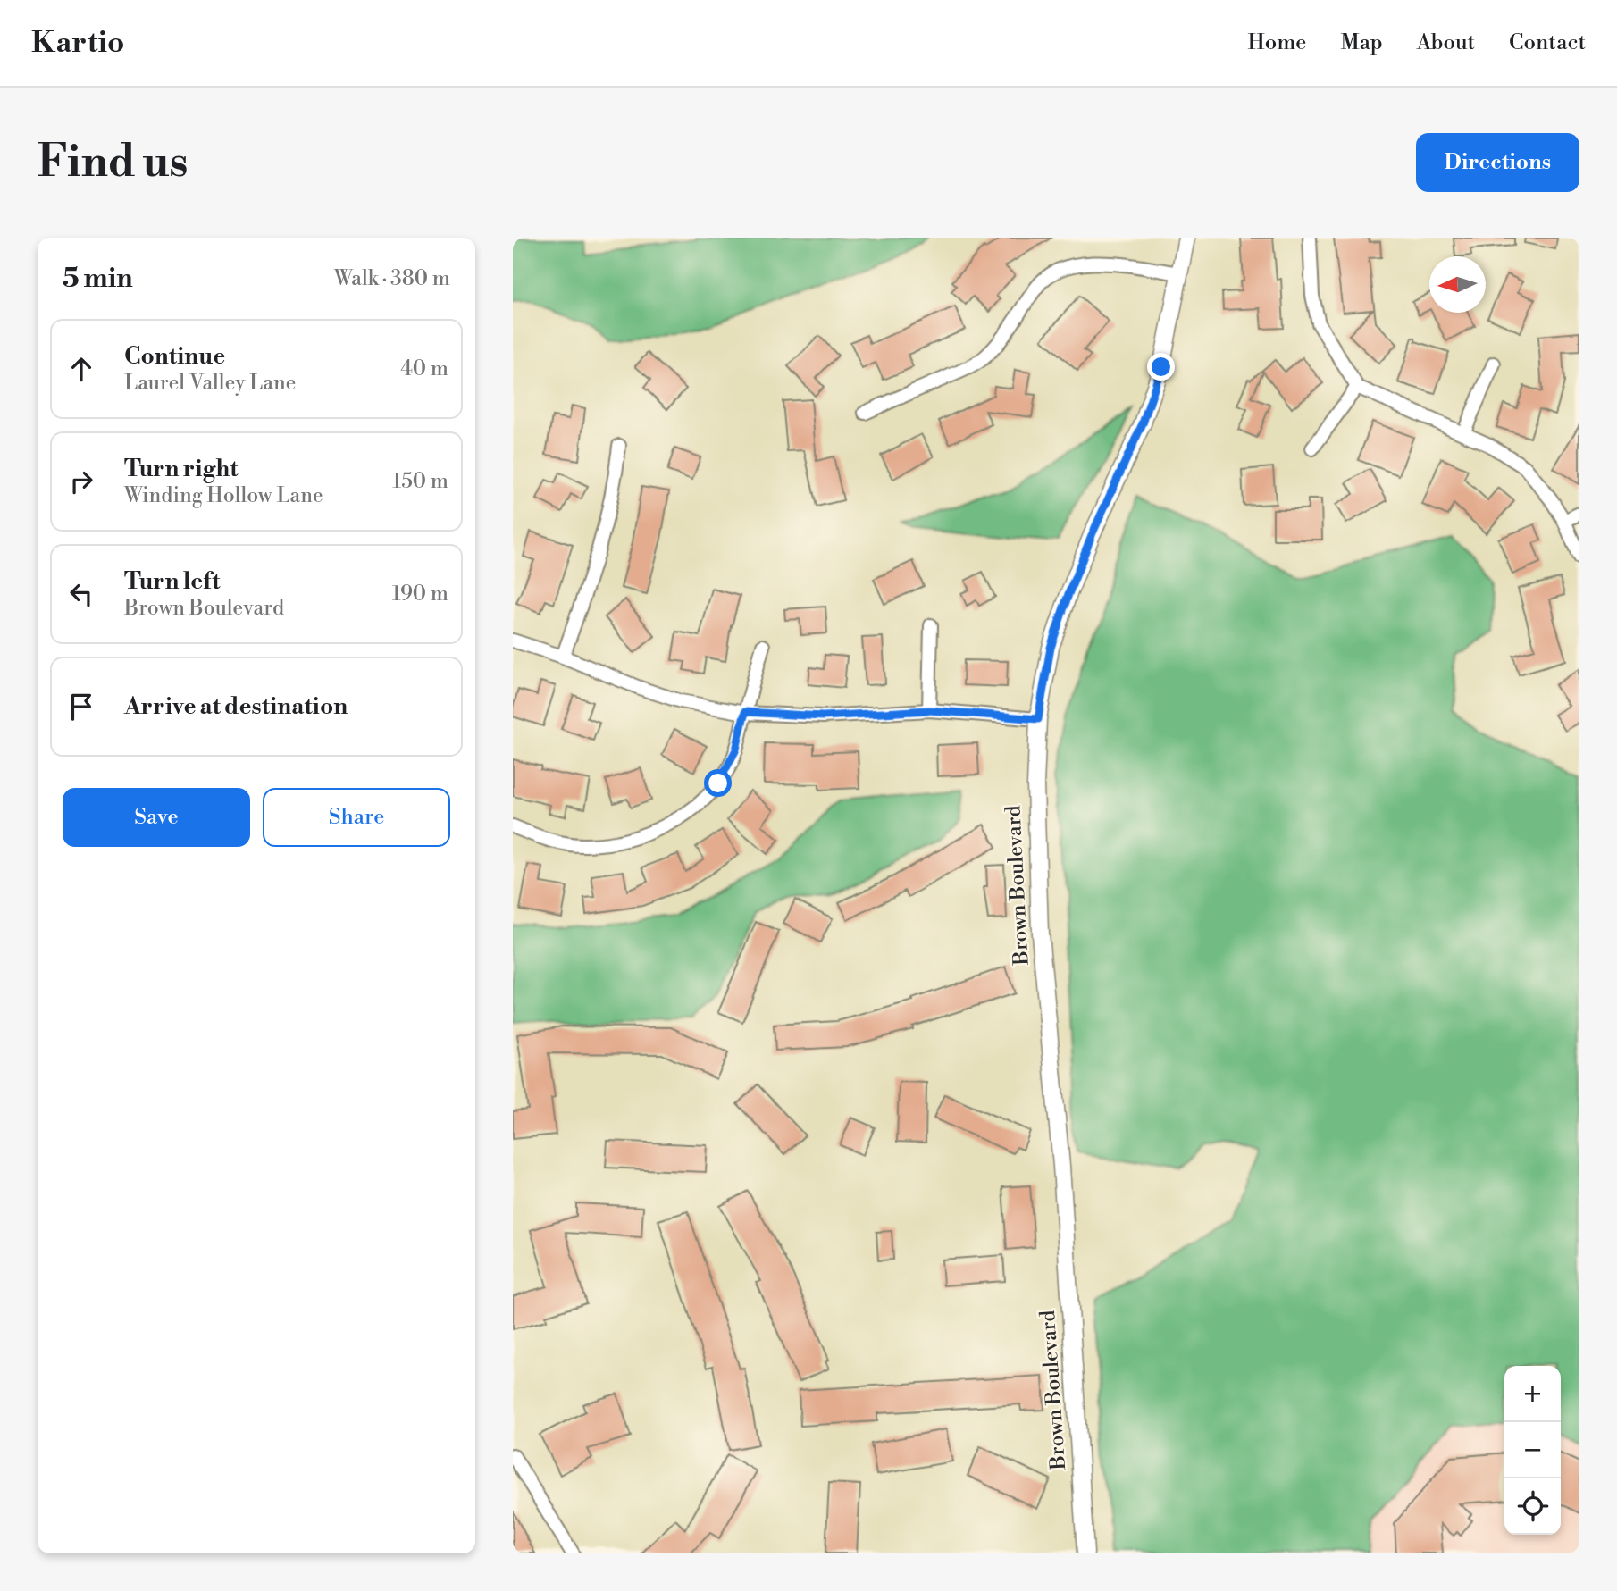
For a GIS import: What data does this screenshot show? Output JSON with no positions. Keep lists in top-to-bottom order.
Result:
{
  "streets": {
    "street": ["Brown Boulevard"]
  },
  "north": "left",
  "page": {
    "header": "Kartio",
    "nav": [
      "Home",
      "Map",
      "About",
      "Contact"
    ],
    "buttons": [
      "Directions",
      ["Save", "Share"]
    ],
    "title": "Find us",
    "heading": ["5 min", "Walk · 380 m"],
    "list": [
      ["Continue", "Laurel Valley Lane", "40 m"],
      ["Turn right", "Winding Hollow Lane", "150 m"],
      ["Turn left", "Brown Boulevard", "190 m"],
      "Arrive at destination"
    ],
    "map_buttons": ["+", "−"]
  }
}
